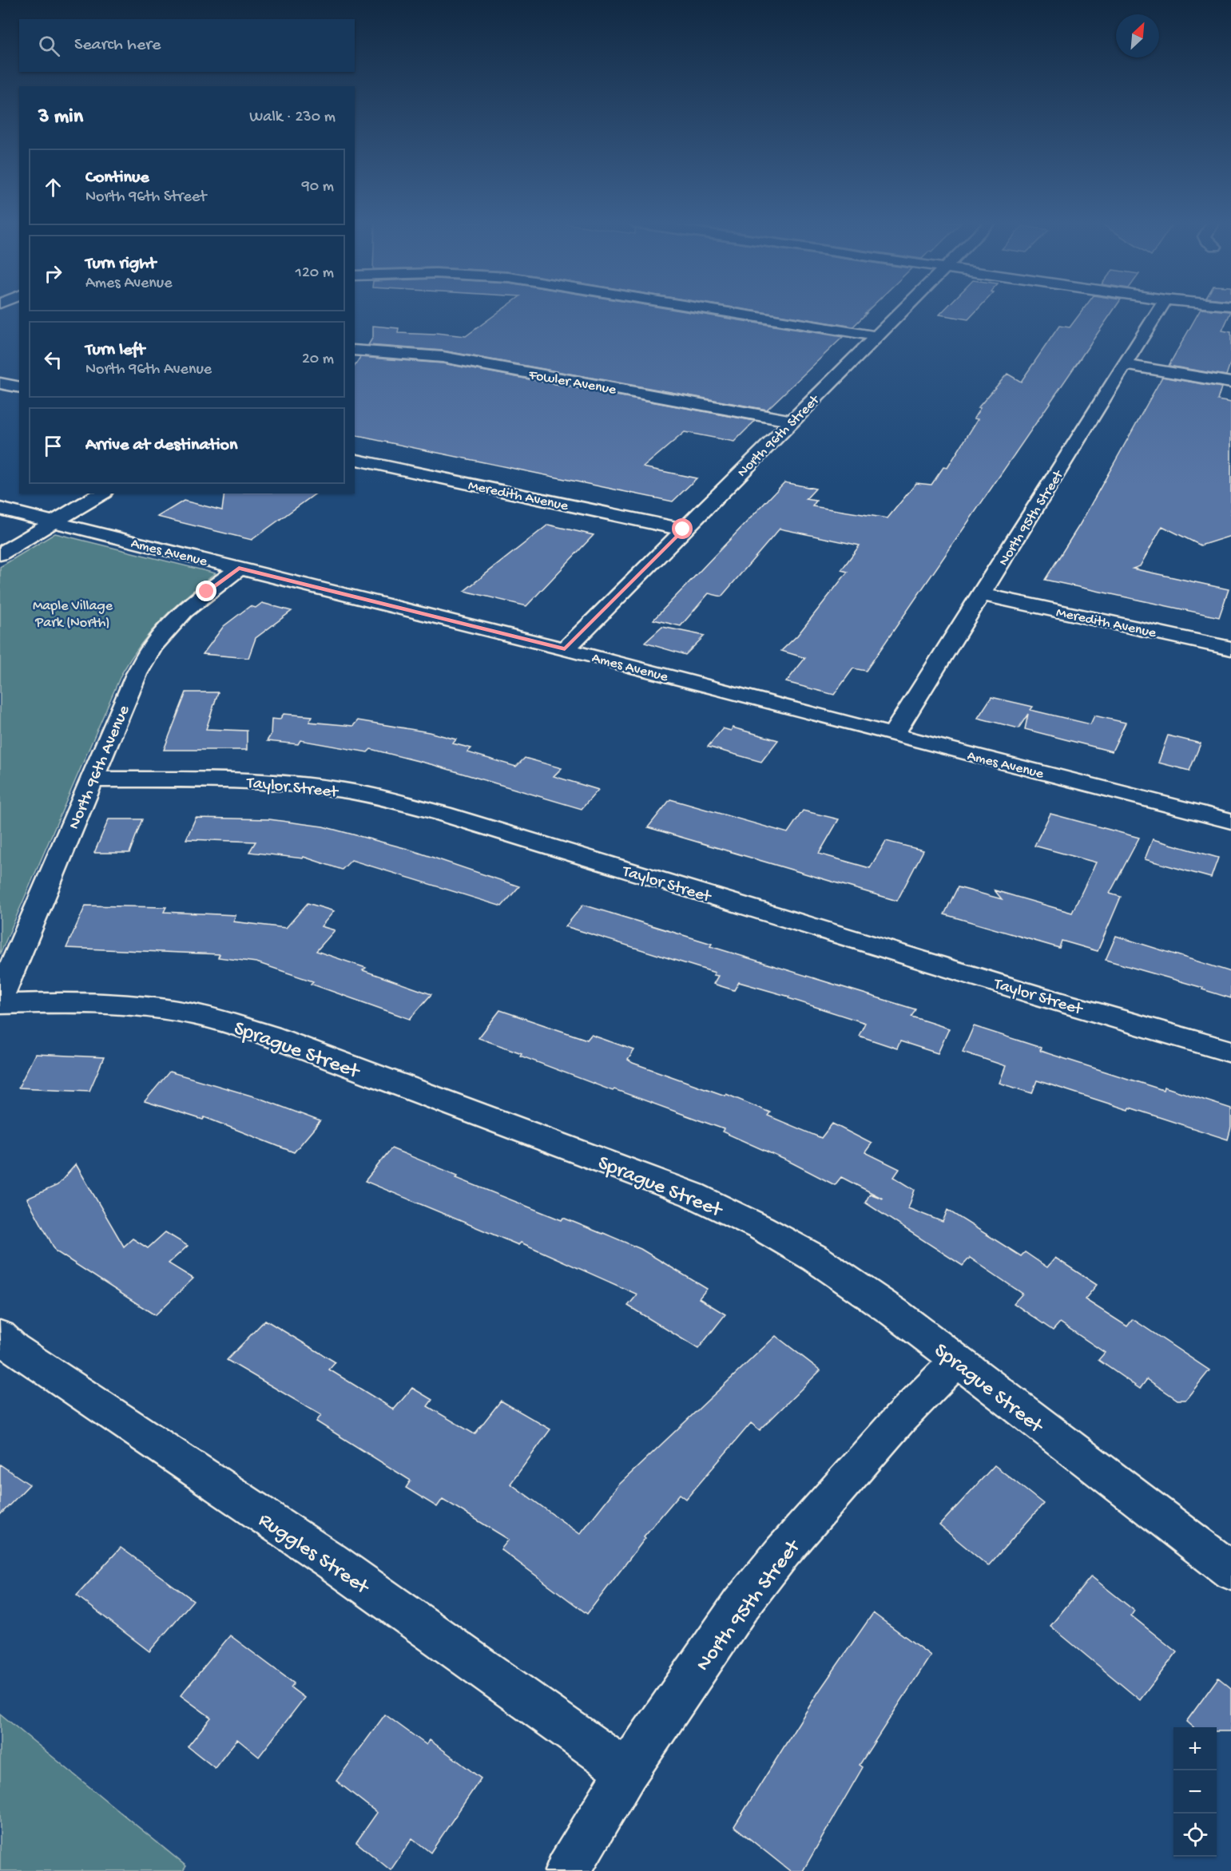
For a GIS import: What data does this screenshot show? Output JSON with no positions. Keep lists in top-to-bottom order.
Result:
{
  "streets": {
    "street": [
      "Fowler Avenue",
      "North 96th Street",
      "Meredith Avenue",
      "North 95th Street",
      "Ames Avenue",
      "North 96th Avenue",
      "Taylor Street",
      "Sprague Street",
      "Ruggles Street"
    ]
  },
  "crossings": [
    ["Fowler Avenue", "North 96th Street"],
    ["North 96th Street", "Meredith Avenue"],
    ["North 96th Street", "Ames Avenue"],
    ["Meredith Avenue", "North 95th Street"],
    ["North 95th Street", "Ames Avenue"],
    ["North 95th Street", "Sprague Street"],
    ["North 95th Street", "Ruggles Street"],
    ["Ames Avenue", "North 96th Avenue"],
    ["North 96th Avenue", "Taylor Street"]
  ],
  "parks": ["Maple Village Park (North)"],
  "north": "top right",
  "page": {
    "search": "Search here",
    "heading": ["3 min", "Walk · 230 m"],
    "list": [
      ["Continue", "North 96th Street", "90 m"],
      ["Turn right", "Ames Avenue", "120 m"],
      ["Turn left", "North 96th Avenue", "20 m"],
      "Arrive at destination"
    ],
    "map_buttons": ["+", "−"]
  }
}
